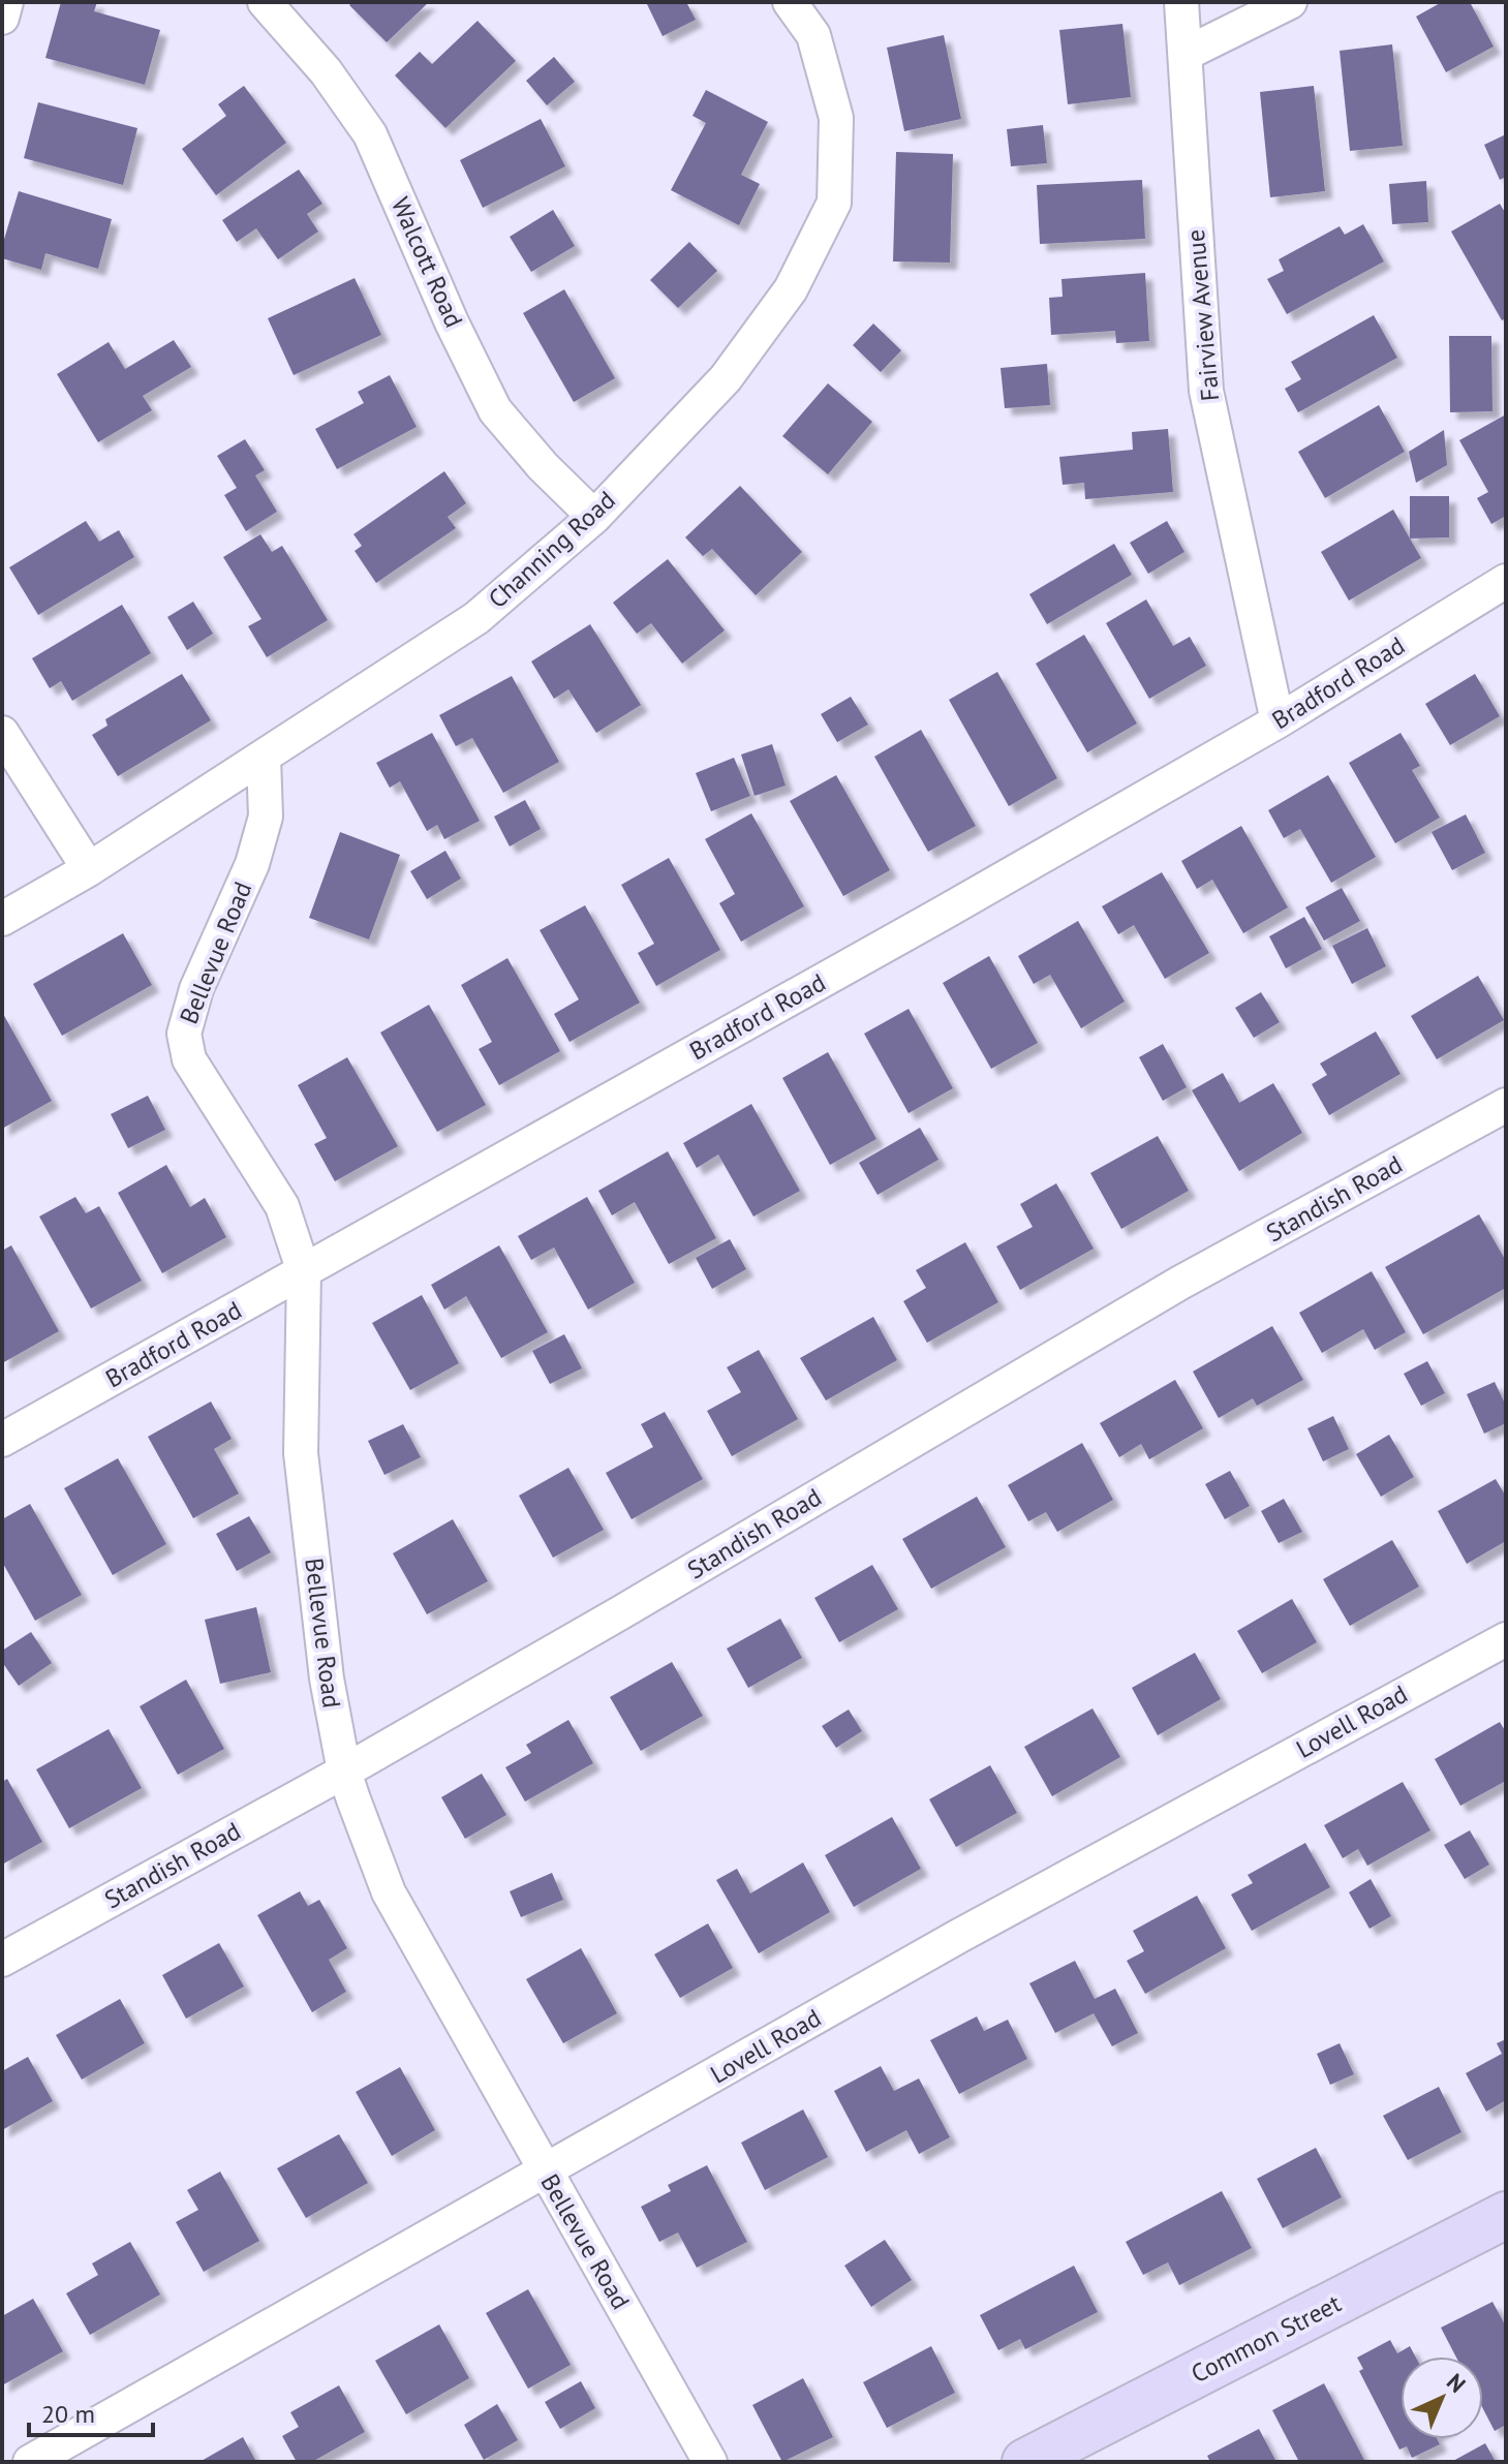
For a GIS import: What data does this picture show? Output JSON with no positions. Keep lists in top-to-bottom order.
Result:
{
  "streets": {
    "main road": ["Common Street"],
    "street": [
      "Walcott Road",
      "Fairview Avenue",
      "Channing Road",
      "Bradford Road",
      "Bellevue Road",
      "Standish Road",
      "Lovell Road"
    ]
  },
  "crossings": [
    ["Walcott Road", "Channing Road"],
    ["Fairview Avenue", "Bradford Road"],
    ["Channing Road", "Bellevue Road"],
    ["Bradford Road", "Bellevue Road"],
    ["Bellevue Road", "Standish Road"],
    ["Bellevue Road", "Lovell Road"]
  ],
  "scale_bar": "20 m",
  "north": "top right"
}
